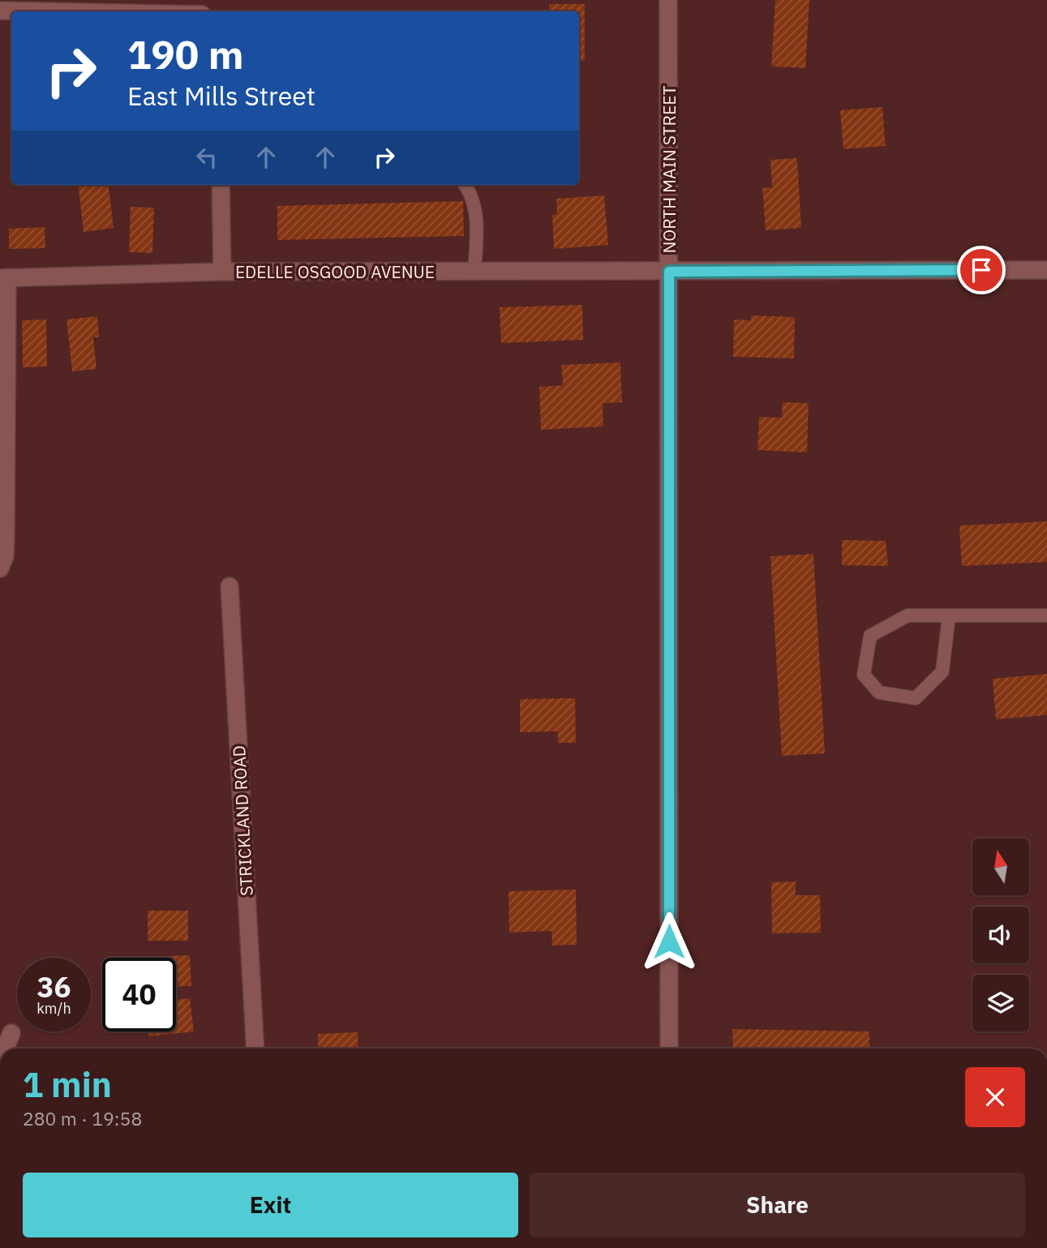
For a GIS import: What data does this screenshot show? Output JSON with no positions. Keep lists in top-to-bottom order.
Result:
{
  "streets": {
    "street": ["NORTH MAIN STREET", "EDELLE OSGOOD AVENUE", "STRICKLAND ROAD"]
  },
  "crossings": [
    ["NORTH MAIN STREET", "EDELLE OSGOOD AVENUE"]
  ],
  "north": "top",
  "page": {
    "turn": ["190 m", "East Mills Street"],
    "speed": "36 km/h",
    "limit": "40",
    "heading": ["1 min", "280 m · 19:58"],
    "buttons": ["Exit", "Share"]
  }
}
